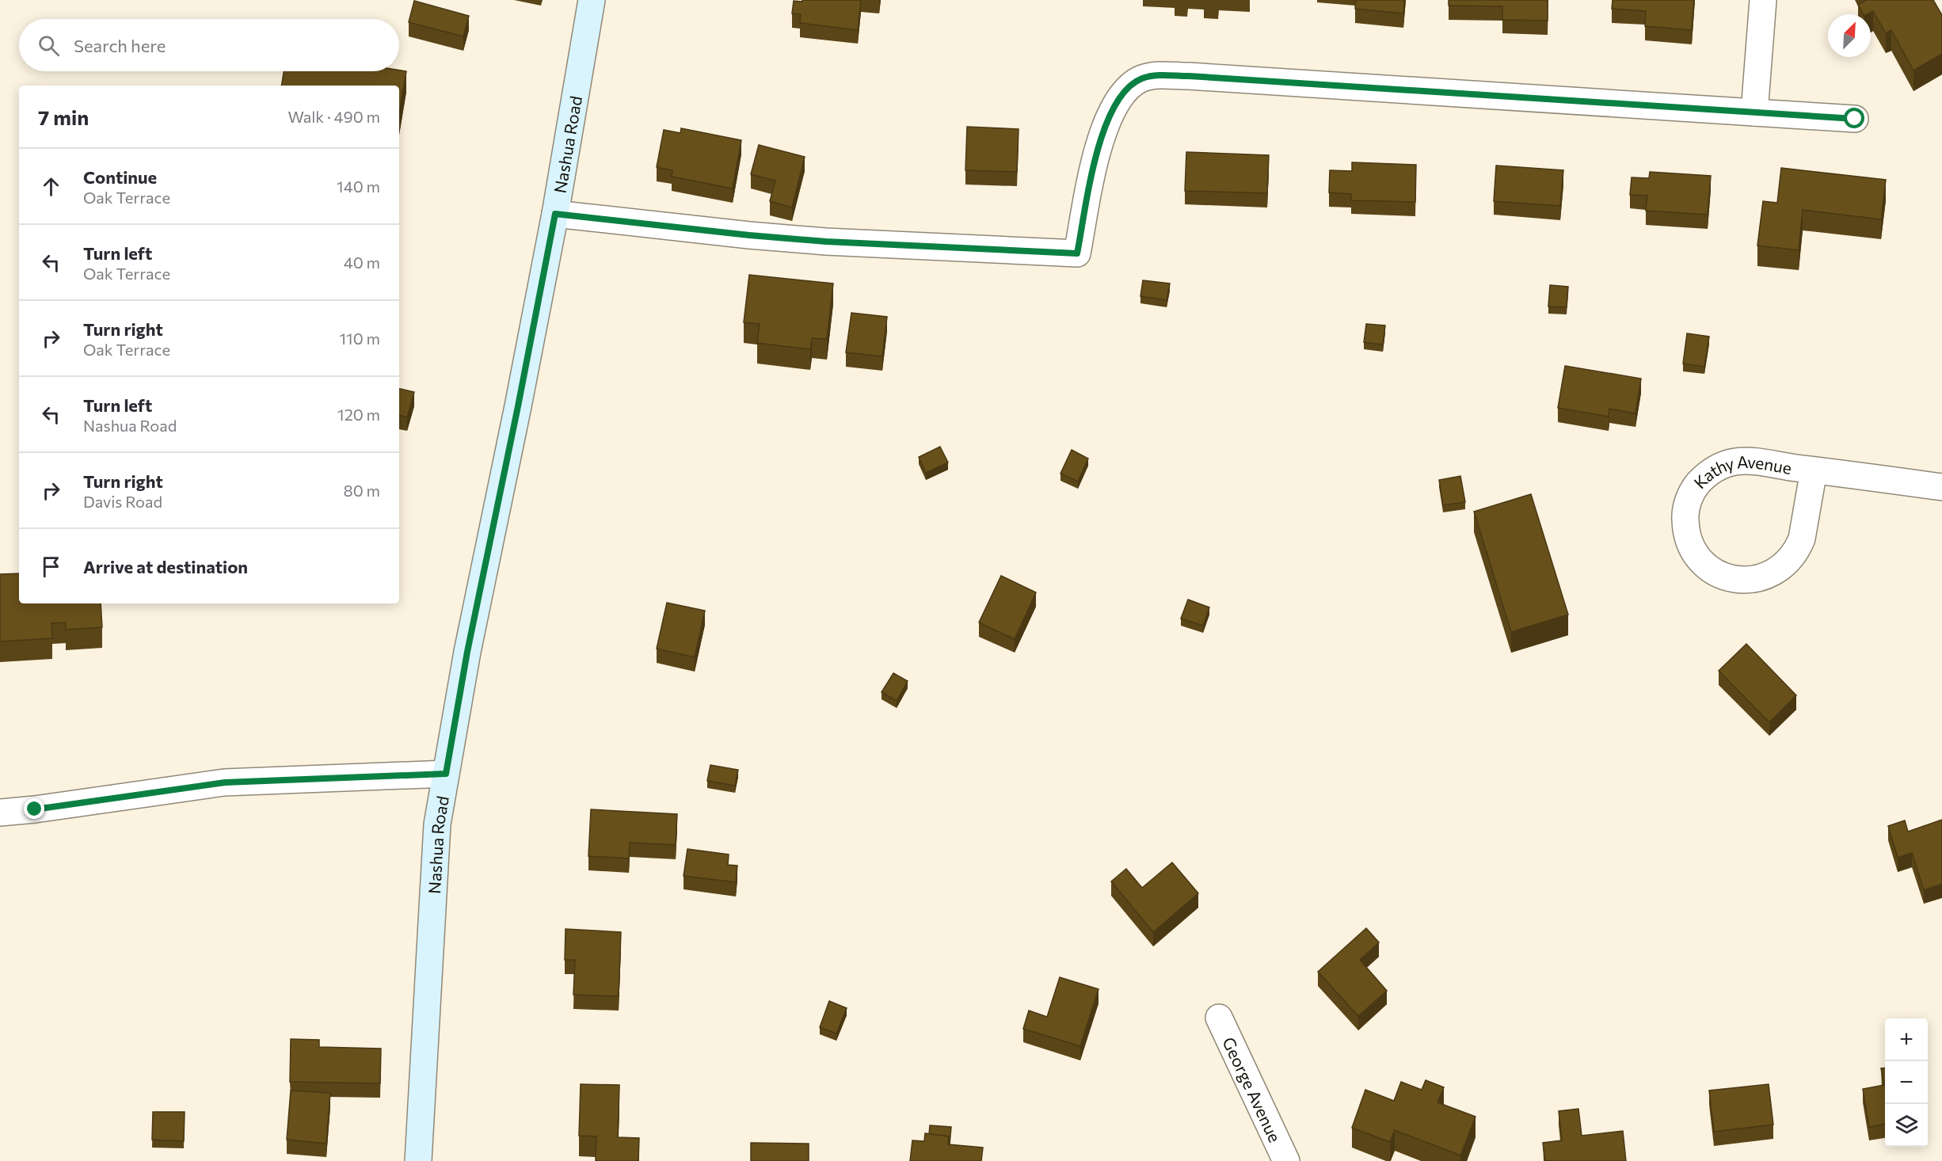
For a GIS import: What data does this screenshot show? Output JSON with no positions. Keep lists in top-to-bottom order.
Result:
{
  "streets": {
    "main road": ["Nashua Road"],
    "street": ["Kathy Avenue", "George Avenue"]
  },
  "north": "top right",
  "page": {
    "search": "Search here",
    "heading": ["7 min", "Walk · 490 m"],
    "list": [
      ["Continue", "Oak Terrace", "140 m"],
      ["Turn left", "Oak Terrace", "40 m"],
      ["Turn right", "Oak Terrace", "110 m"],
      ["Turn left", "Nashua Road", "120 m"],
      ["Turn right", "Davis Road", "80 m"],
      "Arrive at destination"
    ],
    "map_buttons": ["+", "−"]
  }
}
